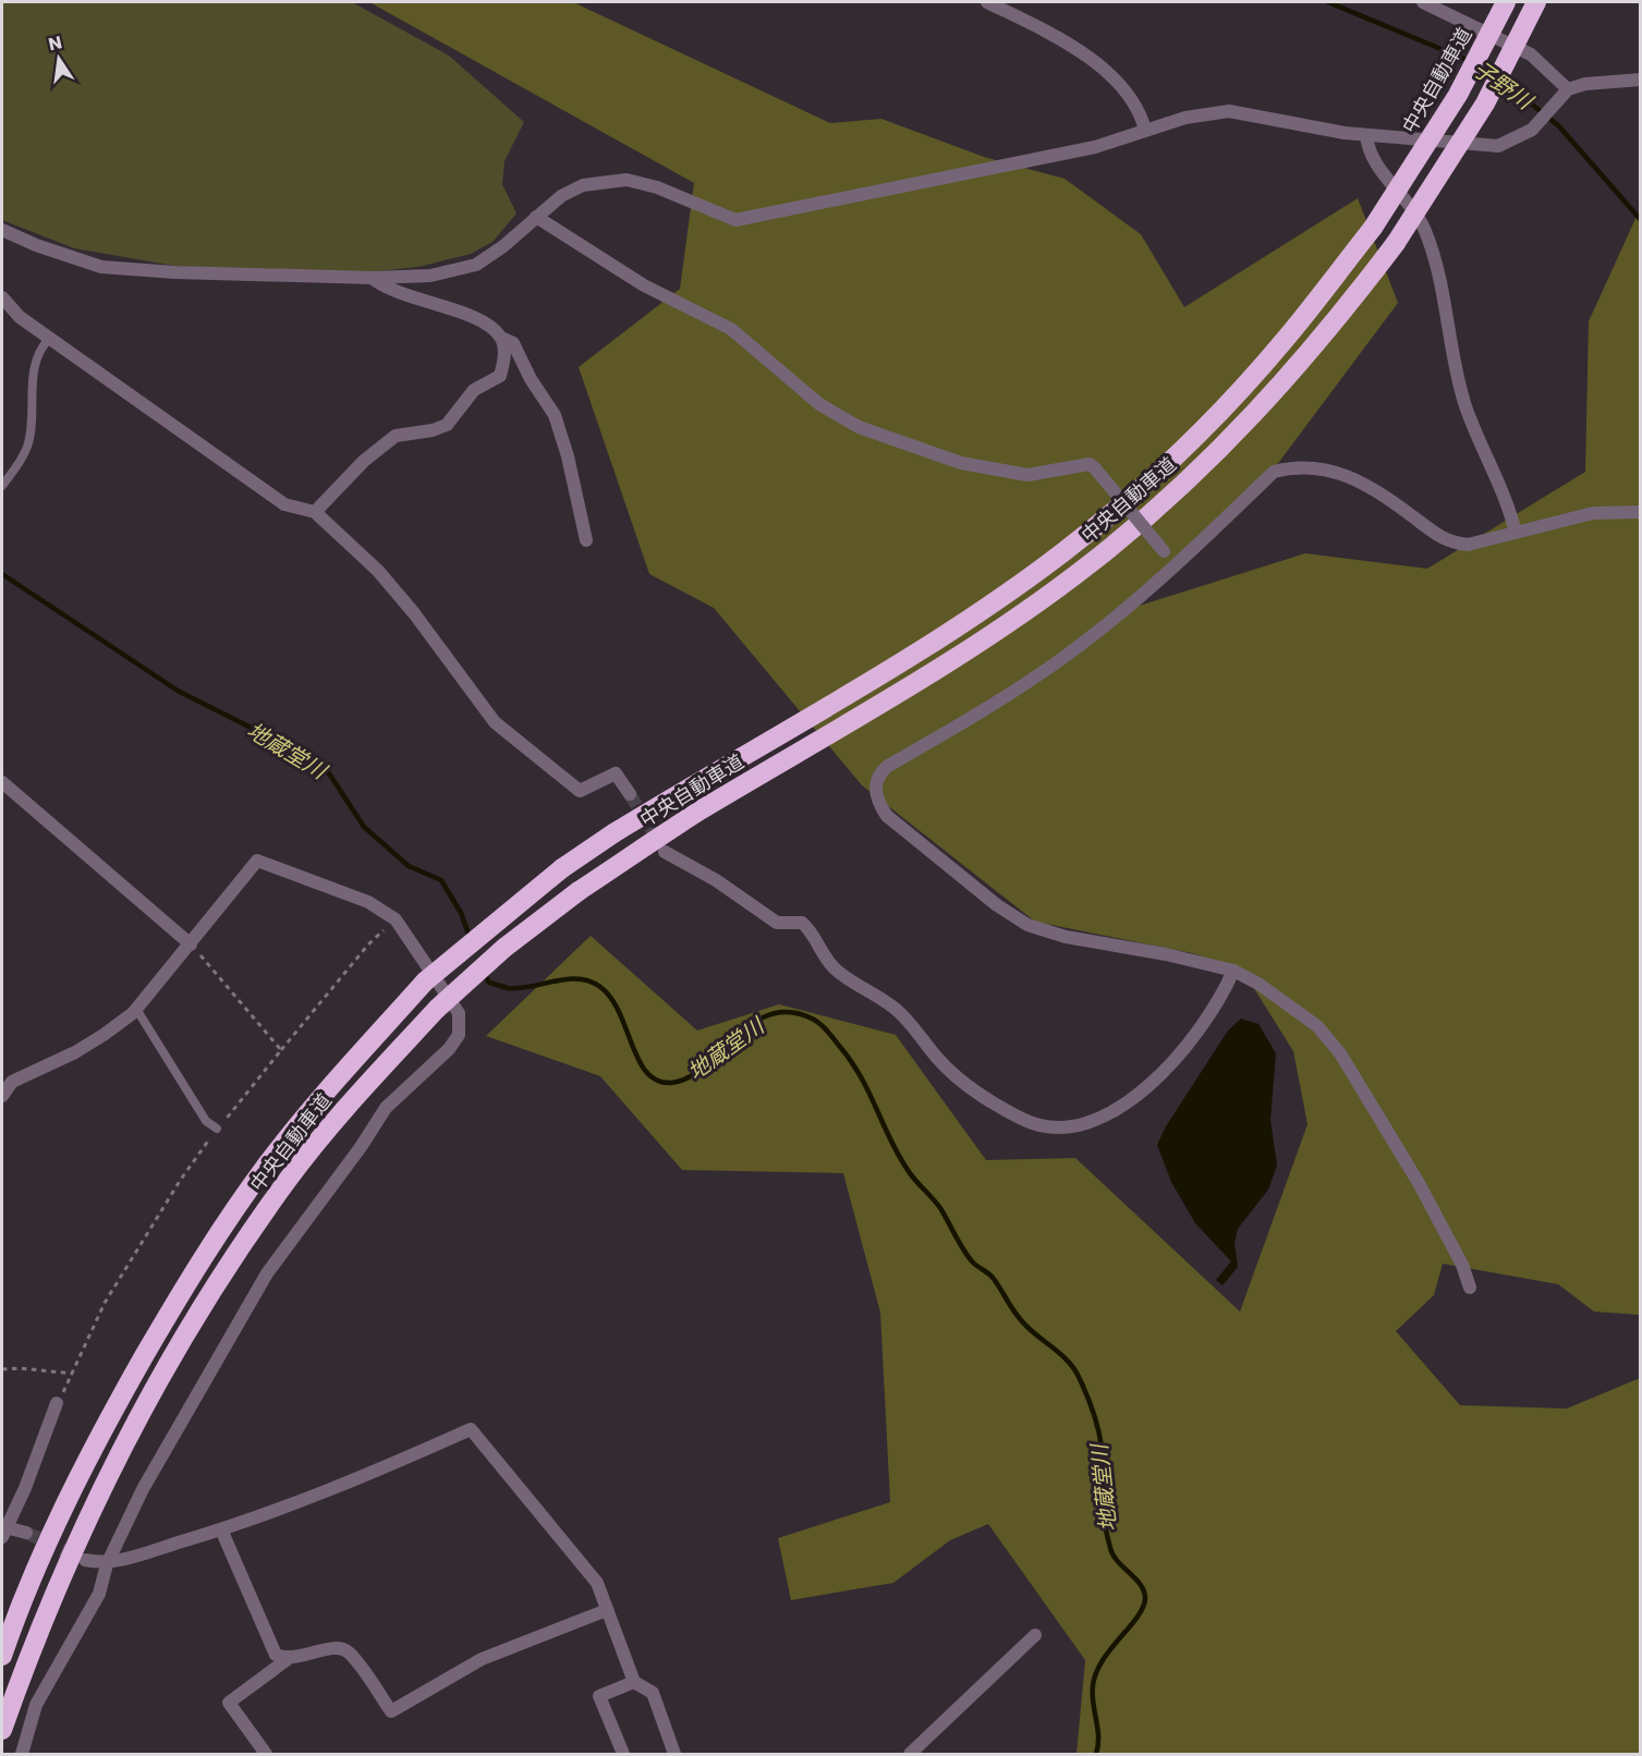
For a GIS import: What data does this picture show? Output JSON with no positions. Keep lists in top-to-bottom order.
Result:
{
  "streets": {
    "highway": ["中央自動車道"]
  },
  "water": ["子野川", "地蔵堂川"],
  "north": "top"
}
